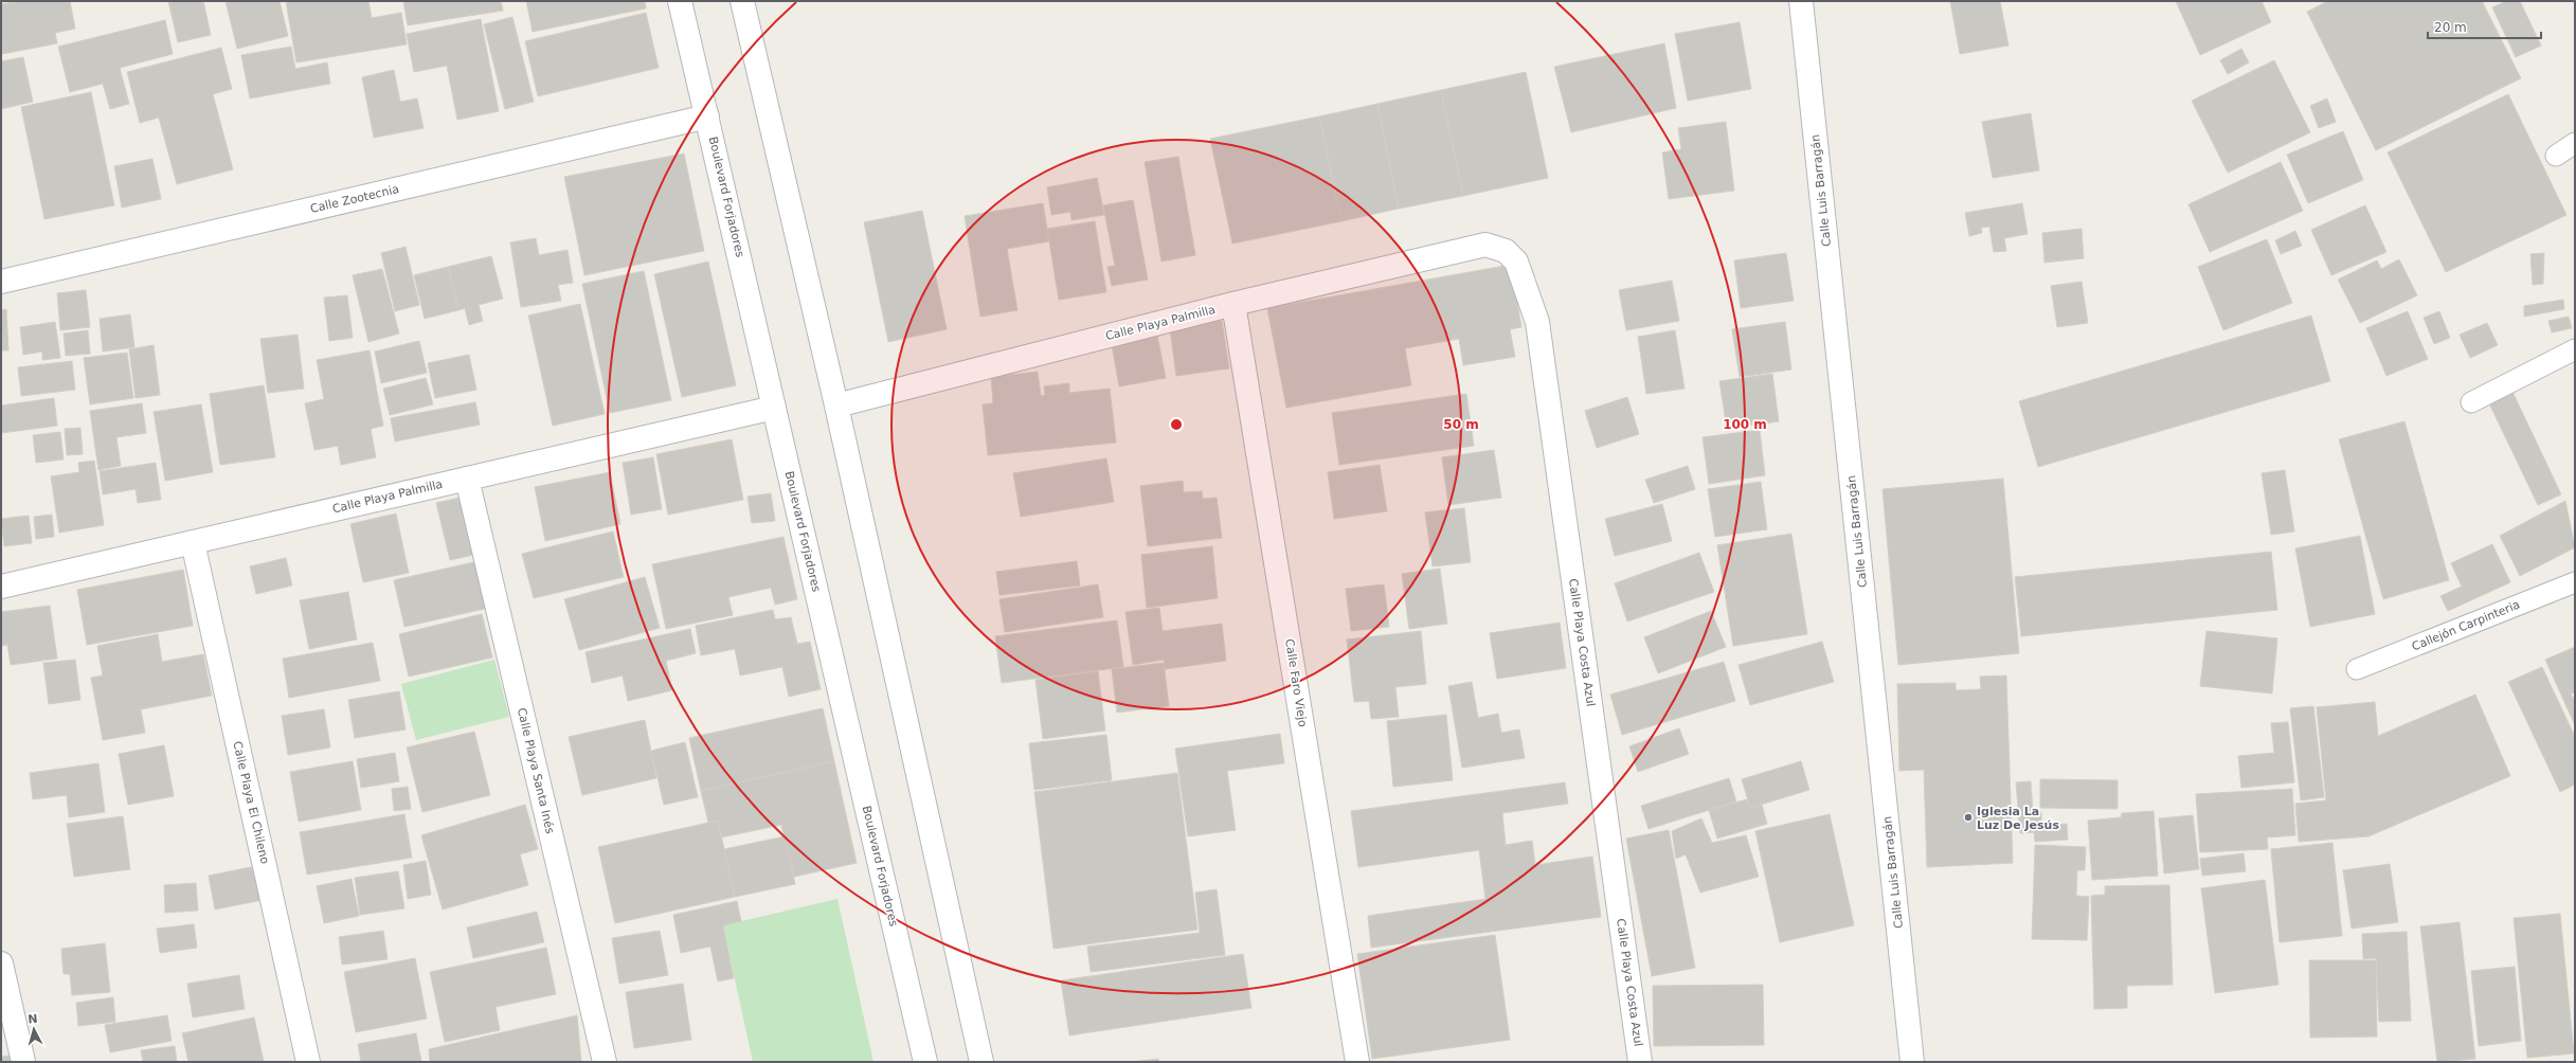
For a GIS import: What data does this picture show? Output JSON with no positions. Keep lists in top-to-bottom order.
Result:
{
  "streets": {
    "street": [
      "Calle Luis Barragán",
      "Boulevard Forjadores",
      "Calle Zootecnia",
      "Calle Playa Palmilla",
      "Calle Playa Costa Azul",
      "Calle Faro Viejo",
      "Calle Playa Santa Inés",
      "Calle Playa El Chileno"
    ],
    "lane": ["Callejón Carpinteria"]
  },
  "crossings": [
    ["Boulevard Forjadores", "Calle Zootecnia"],
    ["Boulevard Forjadores", "Calle Playa Palmilla"],
    ["Calle Playa Palmilla", "Calle Playa Costa Azul"],
    ["Calle Playa Palmilla", "Calle Faro Viejo"],
    ["Calle Playa Palmilla", "Calle Playa Santa Inés"],
    ["Calle Playa Palmilla", "Calle Playa El Chileno"]
  ],
  "places": ["Iglesia La Luz De Jesús"],
  "scale_bar": "20 m",
  "north": "top",
  "rings": ["50 m", "100 m"]
}
